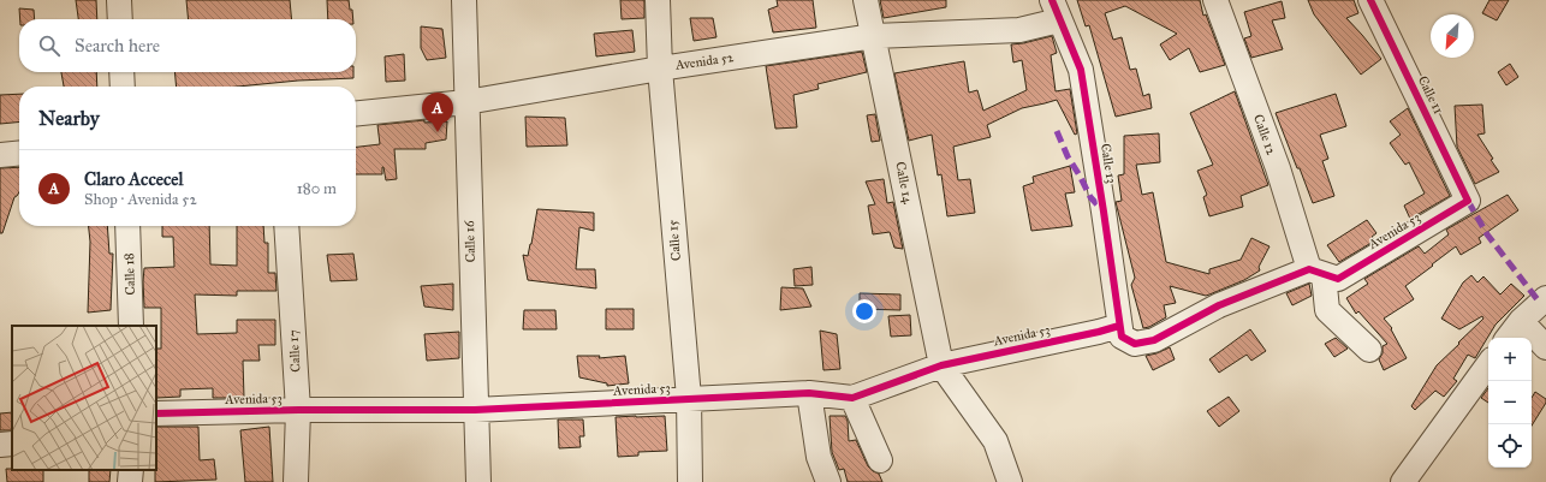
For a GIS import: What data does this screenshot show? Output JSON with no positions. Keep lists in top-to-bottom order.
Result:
{
  "streets": {
    "street": [
      "Avenida 52",
      "Calle 11",
      "Calle 12",
      "Calle 13",
      "Calle 14",
      "Avenida 53",
      "Calle 15",
      "Calle 16",
      "Calle 18",
      "Calle 17"
    ]
  },
  "crossings": [
    ["Avenida 52", "Calle 13"],
    ["Avenida 52", "Calle 14"],
    ["Avenida 52", "Calle 15"],
    ["Avenida 52", "Calle 16"],
    ["Calle 11", "Avenida 53"],
    ["Calle 12", "Avenida 53"],
    ["Calle 13", "Avenida 53"],
    ["Calle 14", "Avenida 53"],
    ["Avenida 53", "Calle 15"],
    ["Avenida 53", "Calle 16"],
    ["Avenida 53", "Calle 17"]
  ],
  "north": "bottom left",
  "page": {
    "search": "Search here",
    "heading": "Nearby",
    "pins": "A",
    "list": [
      {
        "mark": "A",
        "name": "Claro Accecel",
        "note": "Shop · Avenida 52",
        "value": "180 m"
      }
    ],
    "map_buttons": ["+", "−"]
  }
}
